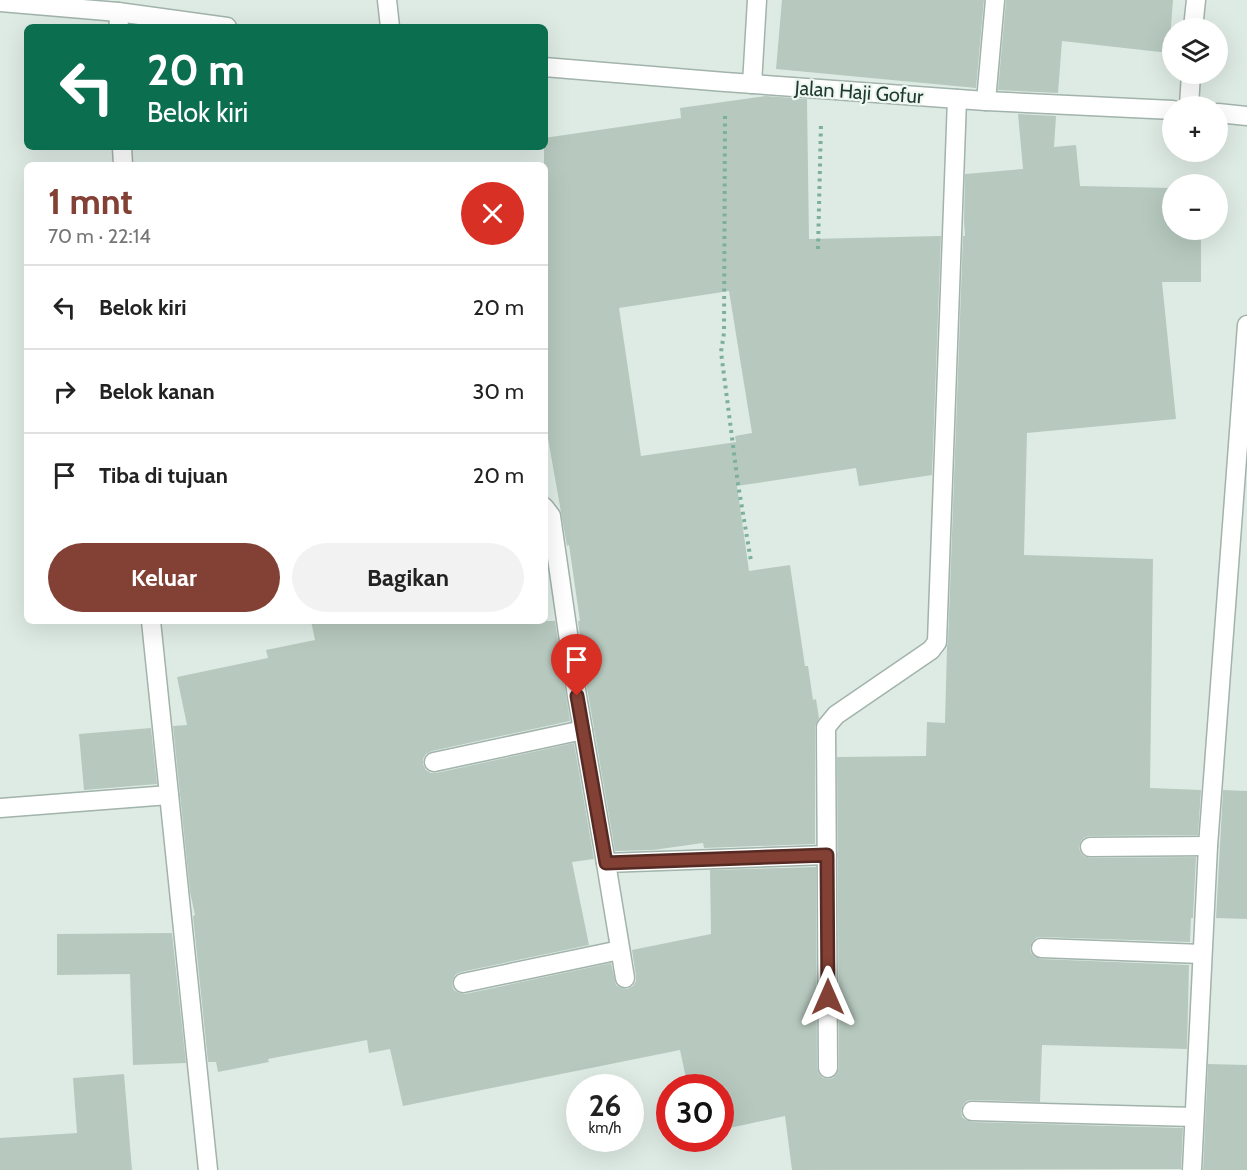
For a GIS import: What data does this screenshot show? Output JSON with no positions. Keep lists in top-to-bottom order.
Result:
{
  "streets": {
    "street": ["Jalan Haji Gofur"]
  },
  "page": {
    "map_buttons": ["+", "−"],
    "turn": ["20 m", "Belok kiri"],
    "heading": ["1 mnt", "70 m · 22:14"],
    "list": [
      {
        "name": "Belok kiri",
        "value": "20 m"
      },
      {
        "name": "Belok kanan",
        "value": "30 m"
      },
      {
        "name": "Tiba di tujuan",
        "value": "20 m"
      }
    ],
    "buttons": ["Keluar", "Bagikan"],
    "speed": "26 km/h",
    "limit": "30"
  }
}
